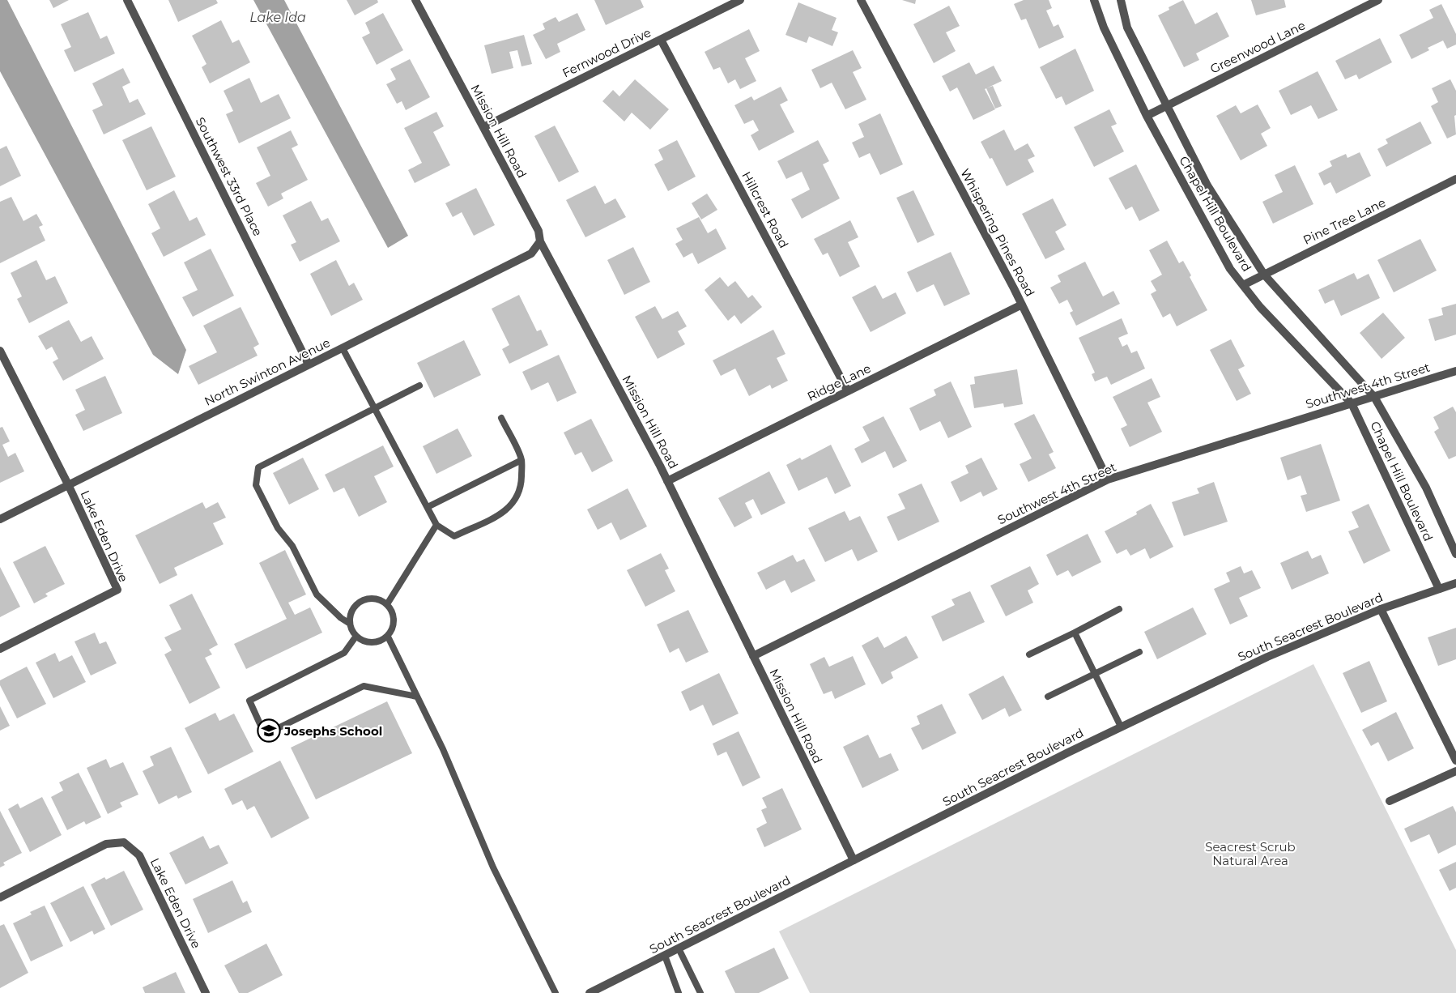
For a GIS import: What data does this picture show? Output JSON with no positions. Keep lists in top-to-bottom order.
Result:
{
  "streets": {
    "street": [
      "Greenwood Lane",
      "Fernwood Drive",
      "Mission Hill Road",
      "Southwest 33rd Place",
      "Hillcrest Road",
      "Chapel Hill Boulevard",
      "Pine Tree Lane",
      "Whispering Pines Road",
      "North Swinton Avenue",
      "Ridge Lane",
      "Southwest 4th Street",
      "Lake Eden Drive",
      "South Seacrest Boulevard"
    ]
  },
  "crossings": [
    ["Greenwood Lane", "Chapel Hill Boulevard"],
    ["Fernwood Drive", "Mission Hill Road"],
    ["Fernwood Drive", "Hillcrest Road"],
    ["Mission Hill Road", "North Swinton Avenue"],
    ["Mission Hill Road", "Ridge Lane"],
    ["Mission Hill Road", "Southwest 4th Street"],
    ["Mission Hill Road", "South Seacrest Boulevard"],
    ["Southwest 33rd Place", "North Swinton Avenue"],
    ["Hillcrest Road", "Ridge Lane"],
    ["Chapel Hill Boulevard", "Pine Tree Lane"],
    ["Chapel Hill Boulevard", "Southwest 4th Street"],
    ["Chapel Hill Boulevard", "South Seacrest Boulevard"],
    ["Whispering Pines Road", "Ridge Lane"],
    ["Whispering Pines Road", "Southwest 4th Street"],
    ["North Swinton Avenue", "Lake Eden Drive"]
  ],
  "water": ["Lake Ida"],
  "parks": ["Seacrest Scrub Natural Area"],
  "places": {
    "school or university": ["Josephs School"]
  }
}
